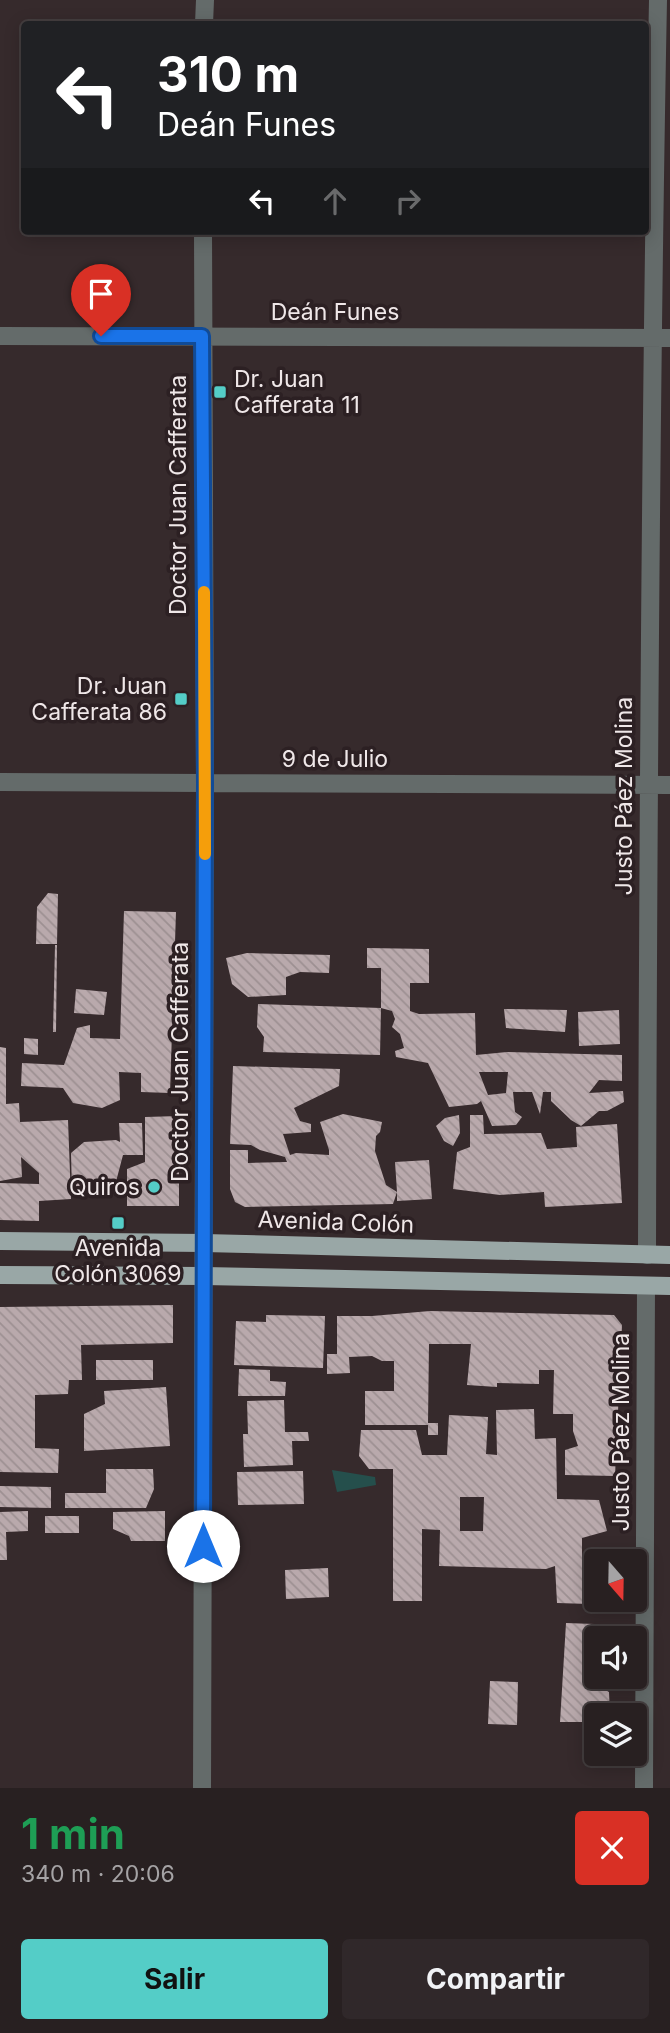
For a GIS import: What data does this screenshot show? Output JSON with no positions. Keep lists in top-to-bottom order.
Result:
{
  "streets": {
    "main road": ["Avenida Colón"],
    "street": [
      "Deán Funes",
      "Doctor Juan Cafferata",
      "9 de Julio",
      "Justo Páez Molina"
    ]
  },
  "crossings": [
    ["Deán Funes", "Doctor Juan Cafferata"],
    ["Deán Funes", "Justo Páez Molina"],
    ["Doctor Juan Cafferata", "9 de Julio"],
    ["Doctor Juan Cafferata", "Avenida Colón"],
    ["9 de Julio", "Justo Páez Molina"],
    ["Justo Páez Molina", "Avenida Colón"]
  ],
  "places": {
    "transit": ["Dr. Juan Cafferata 11", "Dr. Juan Cafferata 86", "Avenida Colón 3069"],
    "other": ["Quiros"]
  },
  "north": "bottom",
  "page": {
    "turn": ["310 m", "Deán Funes"],
    "heading": ["1 min", "340 m · 20:06"],
    "buttons": ["Salir", "Compartir"]
  }
}
